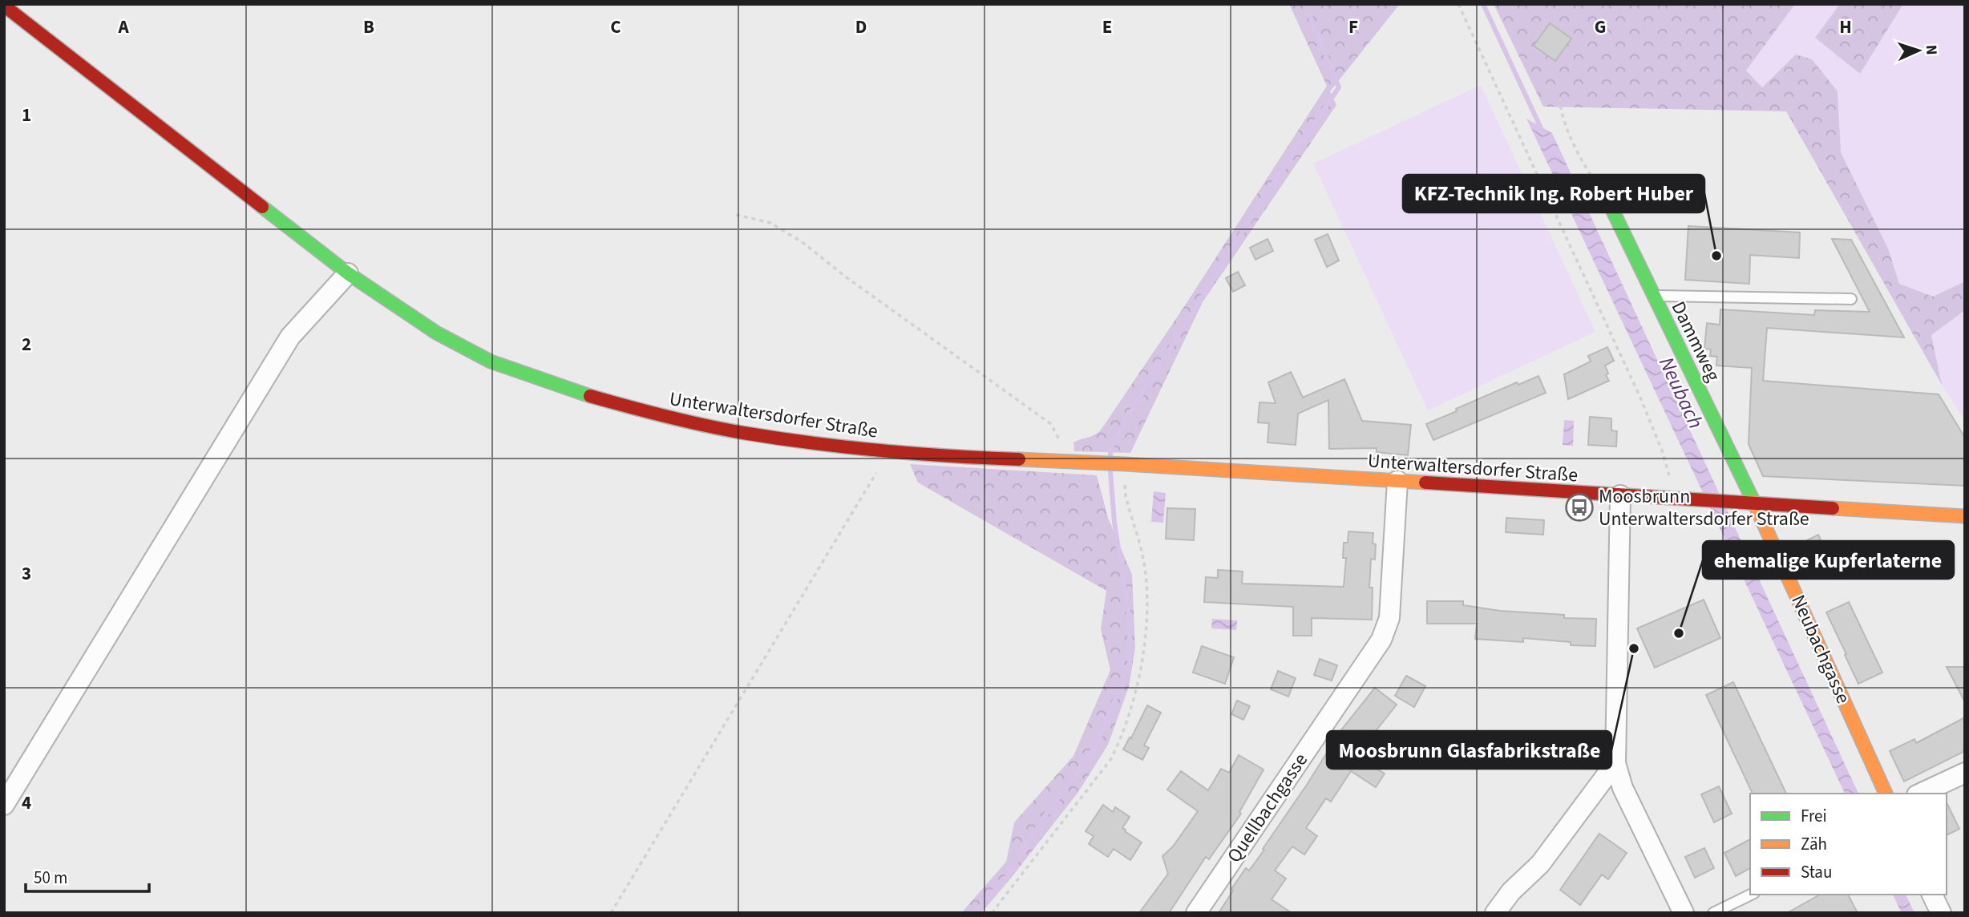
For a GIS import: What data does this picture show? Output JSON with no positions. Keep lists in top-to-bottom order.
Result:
{
  "streets": {
    "main road": ["Dammweg", "Unterwaltersdorfer Straße", "Neubachgasse"],
    "street": ["Quellbachgasse"]
  },
  "crossings": [
    ["Dammweg", "Unterwaltersdorfer Straße"],
    ["Dammweg", "Neubachgasse"],
    ["Unterwaltersdorfer Straße", "Neubachgasse"],
    ["Unterwaltersdorfer Straße", "Quellbachgasse"]
  ],
  "water": ["Neubach"],
  "places": {
    "other": ["KFZ-Technik Ing. Robert Huber", "ehemalige Kupferlaterne", "Moosbrunn Glasfabrikstraße"],
    "bus stop": ["Moosbrunn Unterwaltersdorfer Straße"]
  },
  "legend": ["Frei", "Zäh", "Stau"],
  "scale_bar": "50 m",
  "north": "right",
  "grid": {
    "columns": [
      "A",
      "B",
      "C",
      "D",
      "E",
      "F",
      "G",
      "H"
    ],
    "rows": [
      "1",
      "2",
      "3",
      "4"
    ]
  }
}
